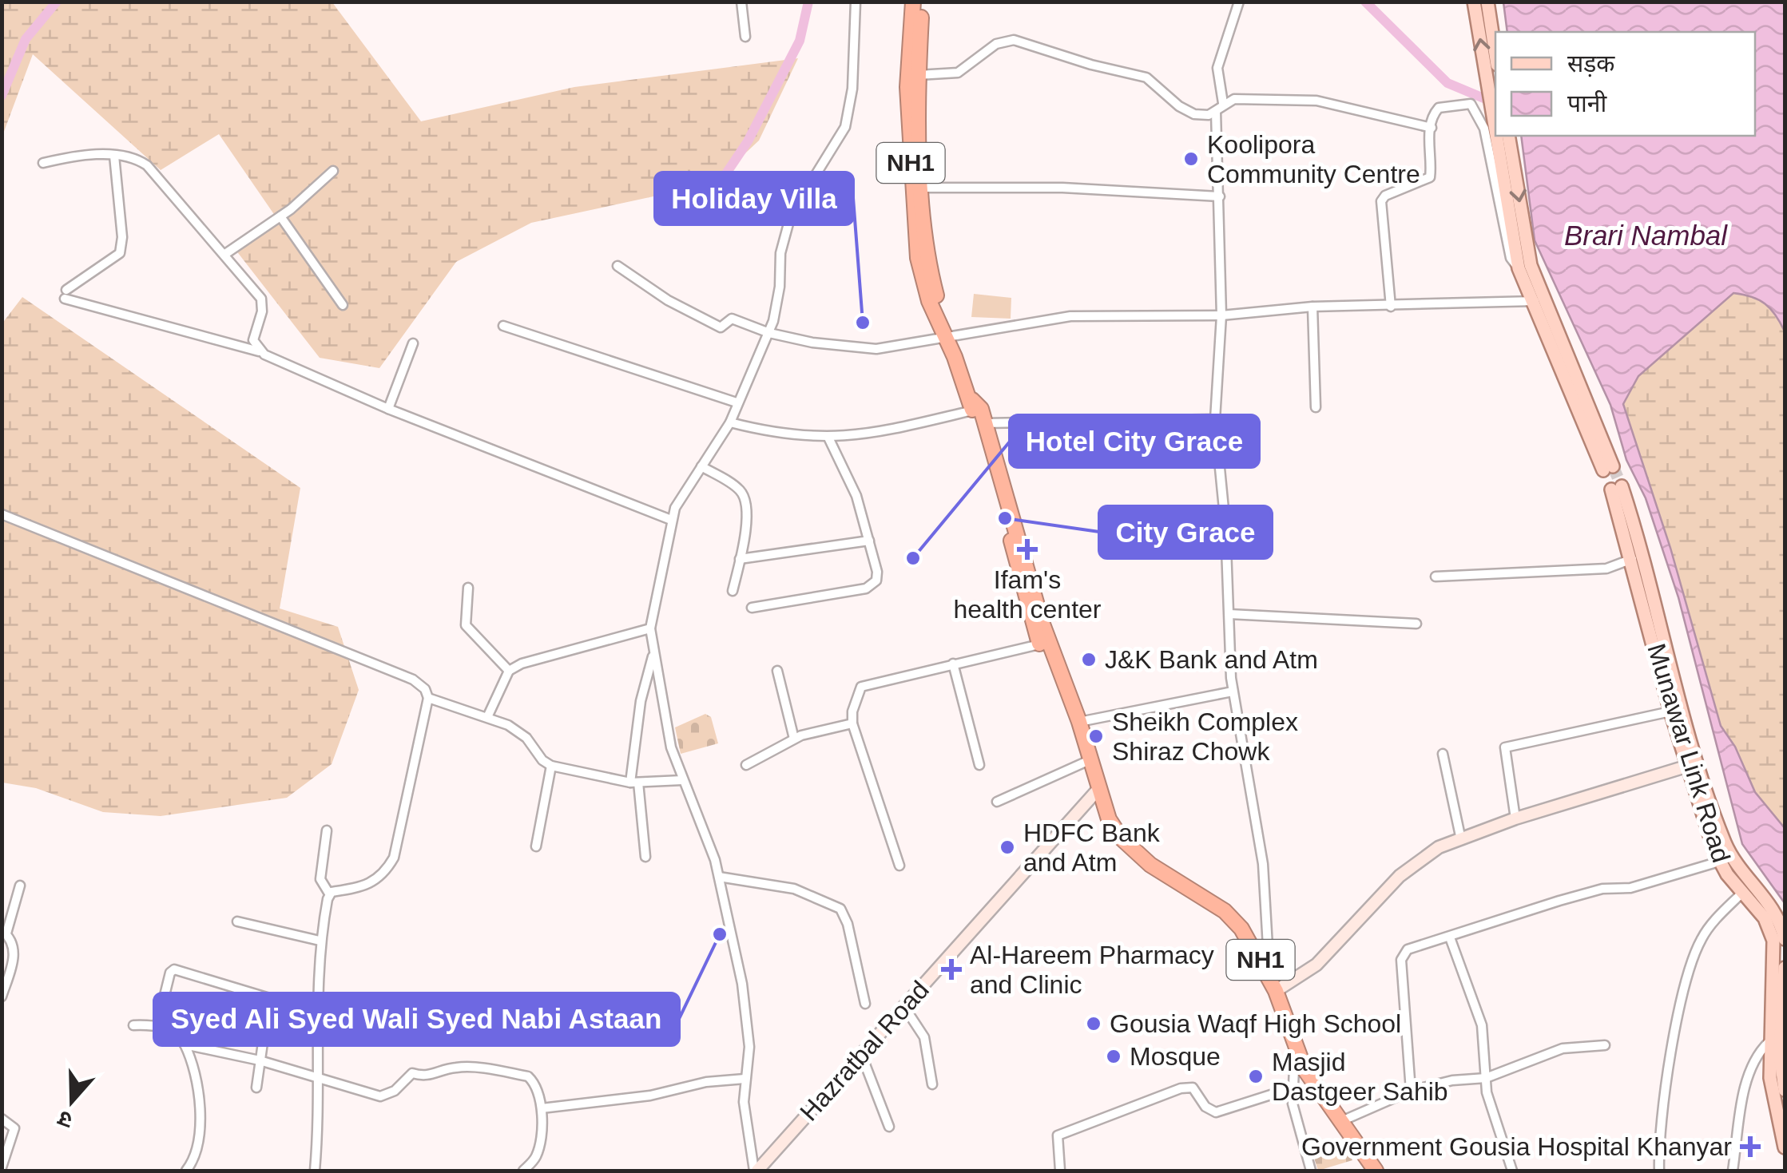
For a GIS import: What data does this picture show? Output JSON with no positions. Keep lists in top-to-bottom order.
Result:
{
  "streets": {
    "highway": ["NH1"],
    "main road": ["Munawar Link Road", "Hazratbal Road"]
  },
  "crossings": [
    ["NH1", "Hazratbal Road"]
  ],
  "water": ["Brari Nambal"],
  "places": {
    "other": [
      "Koolipora Community Centre",
      "Holiday Villa",
      "City Grace",
      "Hotel City Grace",
      "J&K Bank and Atm",
      "Sheikh Complex Shiraz Chowk",
      "HDFC Bank and Atm",
      "Syed Ali Syed Wali Syed Nabi Astaan",
      "Gousia Waqf High School",
      "Mosque",
      "Masjid Dastgeer Sahib"
    ],
    "health": ["Ifam's health center", "Al-Hareem Pharmacy and Clinic", "Government Gousia Hospital Khanyar"]
  },
  "legend": ["सड़क", "पानी"],
  "north": "bottom"
}
